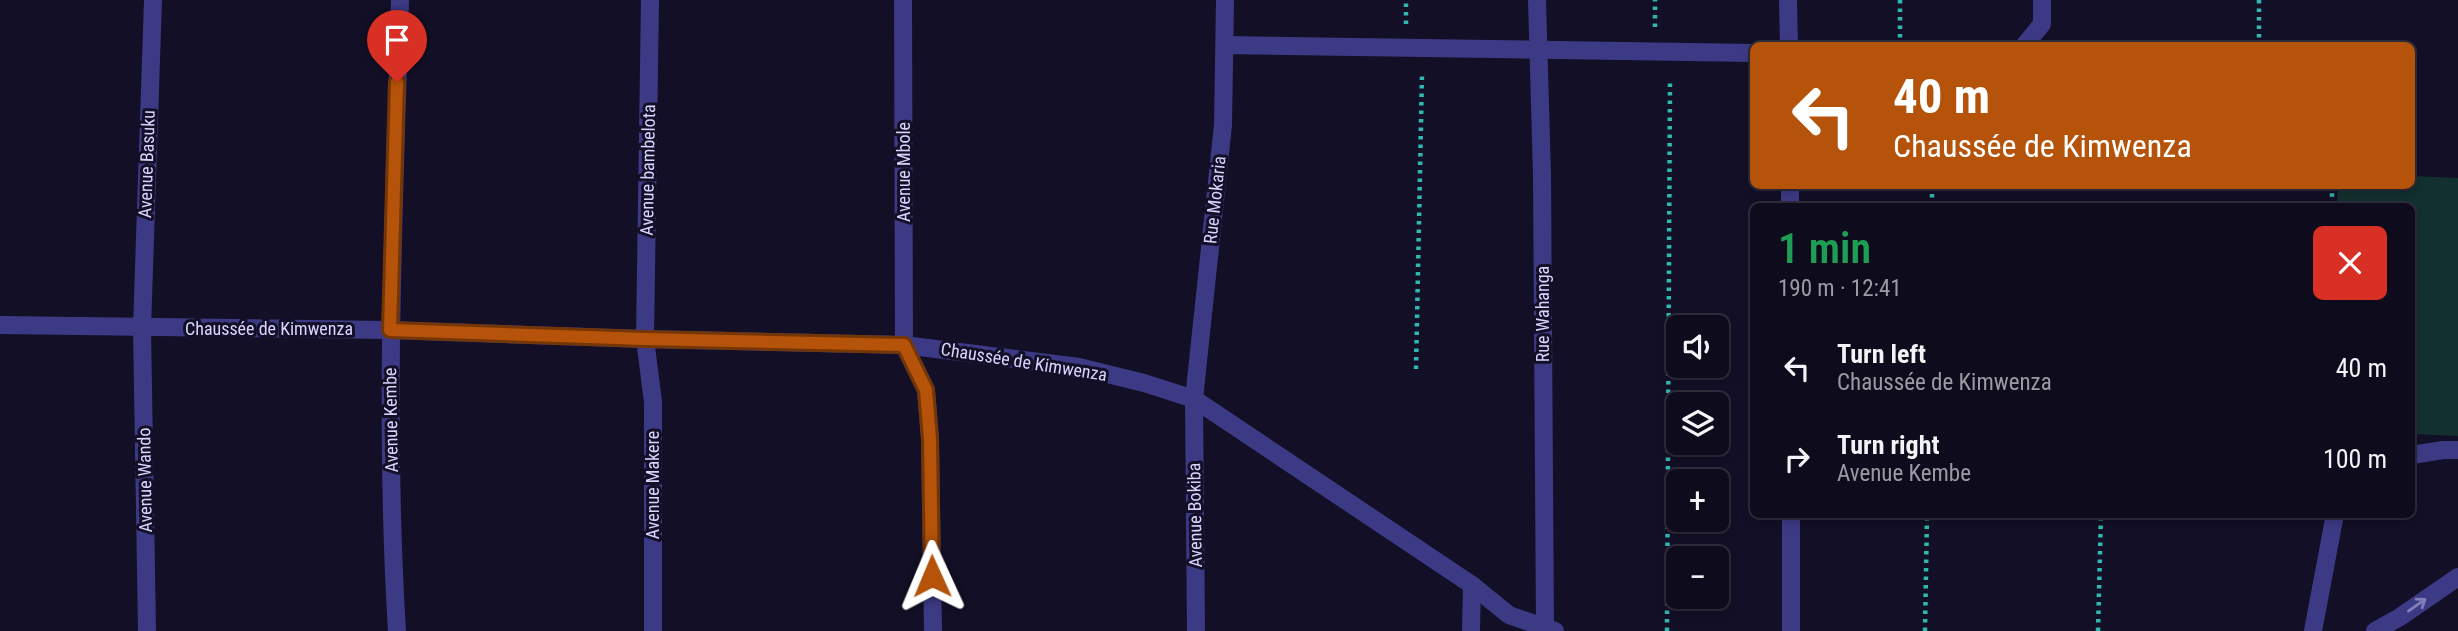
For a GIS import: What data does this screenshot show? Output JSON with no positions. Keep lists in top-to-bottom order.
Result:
{
  "streets": {
    "street": [
      "Avenue Basuku",
      "Avenue bambelota",
      "Avenue Mbole",
      "Rue Mokaria",
      "Rue Wahanga",
      "Chaussée de Kimwenza",
      "Avenue Kembe",
      "Avenue Wando",
      "Avenue Makere",
      "Avenue Bokiba"
    ]
  },
  "crossings": [
    ["Avenue Basuku", "Chaussée de Kimwenza"],
    ["Avenue Basuku", "Avenue Wando"],
    ["Avenue bambelota", "Chaussée de Kimwenza"],
    ["Avenue bambelota", "Avenue Makere"],
    ["Avenue Mbole", "Chaussée de Kimwenza"],
    ["Rue Mokaria", "Chaussée de Kimwenza"],
    ["Rue Mokaria", "Avenue Bokiba"],
    ["Rue Wahanga", "Chaussée de Kimwenza"],
    ["Chaussée de Kimwenza", "Avenue Kembe"],
    ["Chaussée de Kimwenza", "Avenue Wando"],
    ["Chaussée de Kimwenza", "Avenue Makere"],
    ["Chaussée de Kimwenza", "Avenue Bokiba"]
  ],
  "page": {
    "turn": ["40 m", "Chaussée de Kimwenza"],
    "heading": ["1 min", "190 m · 12:41"],
    "map_buttons": ["+", "−"],
    "list": [
      {
        "name": "Turn left",
        "note": "Chaussée de Kimwenza",
        "value": "40 m"
      },
      {
        "name": "Turn right",
        "note": "Avenue Kembe",
        "value": "100 m"
      }
    ]
  }
}
